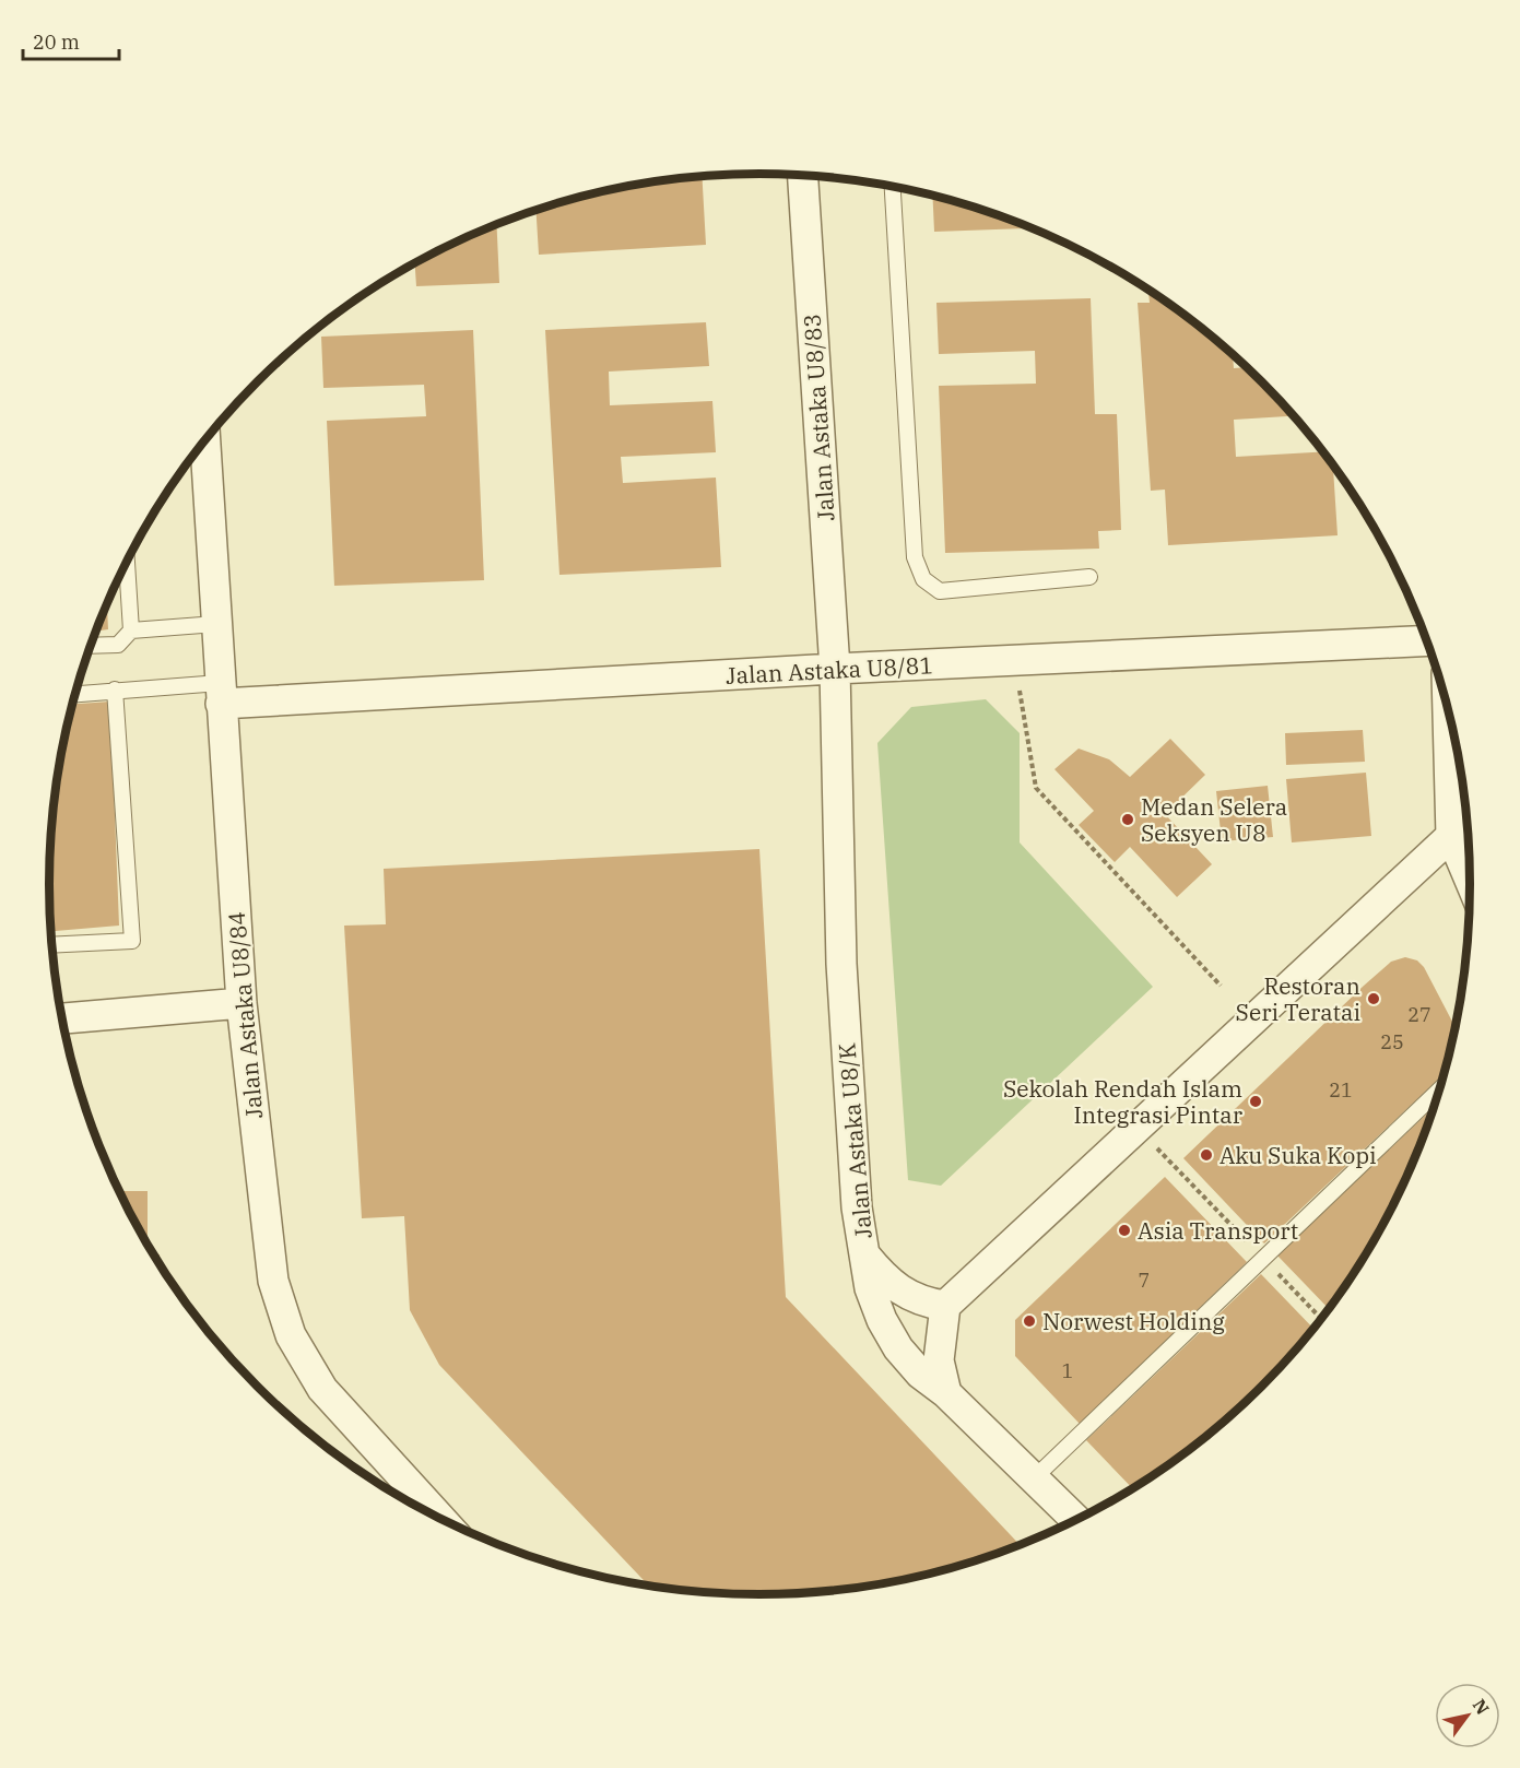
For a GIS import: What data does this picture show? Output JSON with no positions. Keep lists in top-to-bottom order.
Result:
{
  "streets": {
    "street": [
      "Jalan Astaka U8/83",
      "Jalan Astaka U8/81",
      "Jalan Astaka U8/84",
      "Jalan Astaka U8/K"
    ]
  },
  "crossings": [
    ["Jalan Astaka U8/83", "Jalan Astaka U8/81"],
    ["Jalan Astaka U8/83", "Jalan Astaka U8/K"],
    ["Jalan Astaka U8/81", "Jalan Astaka U8/84"],
    ["Jalan Astaka U8/81", "Jalan Astaka U8/K"]
  ],
  "places": [
    "Medan Selera Seksyen U8",
    "Restoran Seri Teratai",
    "Sekolah Rendah Islam Integrasi Pintar",
    "Aku Suka Kopi",
    "Asia Transport",
    "Norwest Holding"
  ],
  "house_numbers": [
    "27",
    "25",
    "21",
    "7",
    "1"
  ],
  "scale_bar": "20 m",
  "north": "top right"
}
